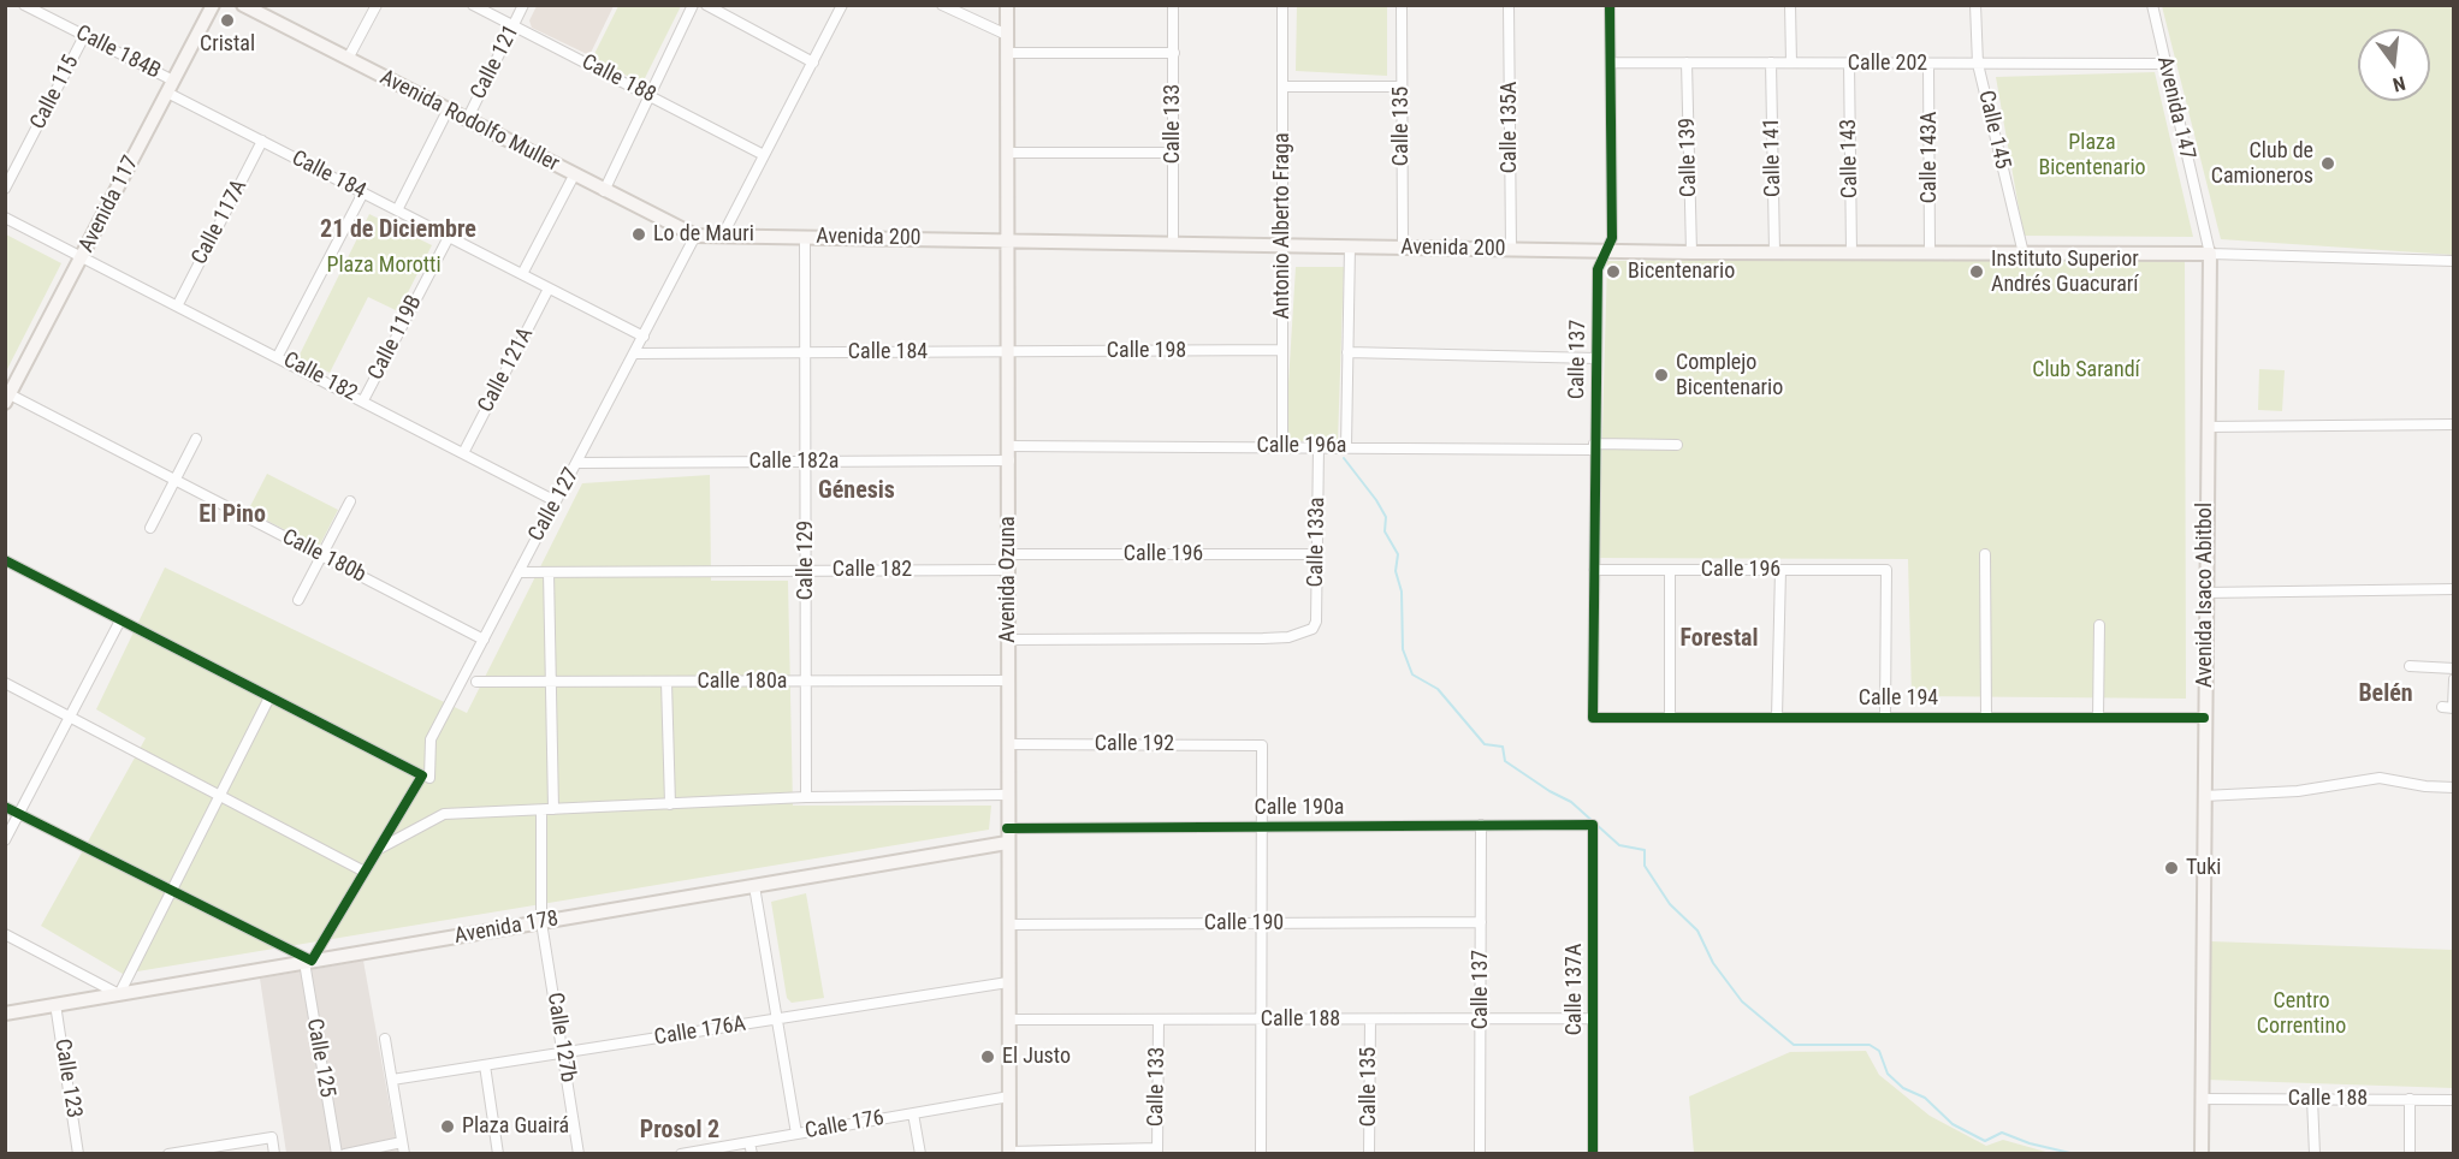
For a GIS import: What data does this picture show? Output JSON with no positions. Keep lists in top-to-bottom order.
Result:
{
  "streets": {
    "main road": [
      "Avenida Rodolfo Muller",
      "Avenida 117",
      "Avenida 200",
      "Avenida Ozuna",
      "Avenida Isaco Abitbol",
      "Avenida 178"
    ],
    "street": [
      "Calle 184B",
      "Calle 121",
      "Calle 202",
      "Calle 188",
      "Calle 115",
      "Avenida 147",
      "Calle 133",
      "Calle 135",
      "Calle 135A",
      "Calle 145",
      "Calle 139",
      "Calle 141",
      "Calle 143A",
      "Calle 143",
      "Calle 184",
      "Calle 117A",
      "Antonio Alberto Fraga",
      "Calle 119B",
      "Calle 198",
      "Calle 137",
      "Calle 121A",
      "Calle 182",
      "Calle 196a",
      "Calle 182a",
      "Calle 127",
      "Calle 133a",
      "Calle 196",
      "Calle 180b",
      "Calle 129",
      "Calle 180a",
      "Calle 194",
      "Calle 192",
      "Calle 190a",
      "Calle 190",
      "Calle 137A",
      "Calle 176A",
      "Calle 127b",
      "Calle 125",
      "Calle 123",
      "Calle 176"
    ]
  },
  "crossings": [
    ["Calle 184B", "Calle 115"],
    ["Calle 184B", "Calle 184"],
    ["Calle 184B", "Avenida 117"],
    ["Calle 121", "Calle 188"],
    ["Calle 121", "Avenida Rodolfo Muller"],
    ["Calle 202", "Avenida 147"],
    ["Calle 202", "Calle 145"],
    ["Calle 202", "Calle 139"],
    ["Calle 202", "Calle 141"],
    ["Calle 202", "Calle 143A"],
    ["Calle 202", "Calle 143"],
    ["Calle 202", "Calle 137"],
    ["Calle 188", "Calle 133"],
    ["Calle 188", "Calle 135"],
    ["Calle 188", "Calle 137"],
    ["Calle 188", "Avenida Ozuna"],
    ["Calle 188", "Avenida Isaco Abitbol"],
    ["Calle 188", "Calle 137A"],
    ["Avenida 147", "Avenida 200"],
    ["Avenida 147", "Avenida Isaco Abitbol"],
    ["Avenida Rodolfo Muller", "Avenida 200"],
    ["Avenida Rodolfo Muller", "Calle 127"],
    ["Calle 133", "Avenida 200"],
    ["Calle 135", "Avenida 200"],
    ["Calle 135A", "Avenida 200"],
    ["Calle 145", "Avenida 200"],
    ["Calle 139", "Avenida 200"],
    ["Calle 141", "Avenida 200"],
    ["Calle 143A", "Avenida 200"],
    ["Calle 143", "Avenida 200"],
    ["Calle 184", "Avenida 117"],
    ["Calle 184", "Calle 117A"],
    ["Calle 184", "Calle 119B"],
    ["Calle 184", "Calle 198"],
    ["Calle 184", "Calle 121A"],
    ["Calle 184", "Calle 127"],
    ["Calle 184", "Calle 129"],
    ["Calle 184", "Avenida Ozuna"],
    ["Avenida 117", "Calle 182"],
    ["Avenida 117", "Calle 180b"],
    ["Calle 117A", "Calle 182"],
    ["Antonio Alberto Fraga", "Avenida 200"],
    ["Antonio Alberto Fraga", "Calle 198"],
    ["Antonio Alberto Fraga", "Calle 196a"],
    ["Avenida 200", "Calle 137"],
    ["Avenida 200", "Calle 127"],
    ["Avenida 200", "Calle 129"],
    ["Avenida 200", "Avenida Ozuna"],
    ["Avenida 200", "Avenida Isaco Abitbol"],
    ["Calle 119B", "Calle 182"],
    ["Calle 198", "Avenida Ozuna"],
    ["Calle 137", "Calle 196a"],
    ["Calle 137", "Calle 196"],
    ["Calle 137", "Calle 194"],
    ["Calle 137", "Calle 190a"],
    ["Calle 137", "Calle 190"],
    ["Calle 121A", "Calle 182"],
    ["Calle 182", "Calle 127"],
    ["Calle 182", "Calle 129"],
    ["Calle 182", "Avenida Ozuna"],
    ["Calle 196a", "Calle 133a"],
    ["Calle 196a", "Avenida Ozuna"],
    ["Calle 182a", "Calle 127"],
    ["Calle 182a", "Calle 129"],
    ["Calle 182a", "Avenida Ozuna"],
    ["Calle 127", "Calle 180b"],
    ["Calle 133a", "Calle 196"],
    ["Calle 133a", "Avenida Ozuna"],
    ["Calle 196", "Avenida Ozuna"],
    ["Calle 196", "Calle 194"],
    ["Calle 129", "Calle 180a"],
    ["Avenida Ozuna", "Calle 180a"],
    ["Avenida Ozuna", "Calle 192"],
    ["Avenida Ozuna", "Calle 190a"],
    ["Avenida Ozuna", "Calle 190"],
    ["Avenida Ozuna", "Avenida 178"],
    ["Avenida Ozuna", "Calle 176A"],
    ["Avenida Ozuna", "Calle 176"],
    ["Avenida Isaco Abitbol", "Calle 194"],
    ["Calle 192", "Calle 190a"],
    ["Calle 190a", "Calle 137A"],
    ["Avenida 178", "Calle 127b"],
    ["Avenida 178", "Calle 125"],
    ["Avenida 178", "Calle 123"],
    ["Calle 176A", "Calle 127b"]
  ],
  "districts": [
    "21 de Diciembre",
    "Génesis",
    "El Pino",
    "Forestal",
    "Belén",
    "Prosol 2"
  ],
  "parks": [
    "Plaza Bicentenario",
    "Plaza Morotti",
    "Club Sarandí",
    "Centro Correntino"
  ],
  "places": [
    "Cristal",
    "Club de Camioneros",
    "Lo de Mauri",
    "Bicentenario",
    "Instituto Superior Andrés Guacurarí",
    "Complejo Bicentenario",
    "Tuki",
    "El Justo",
    "Plaza Guairá"
  ],
  "north": "bottom"
}
